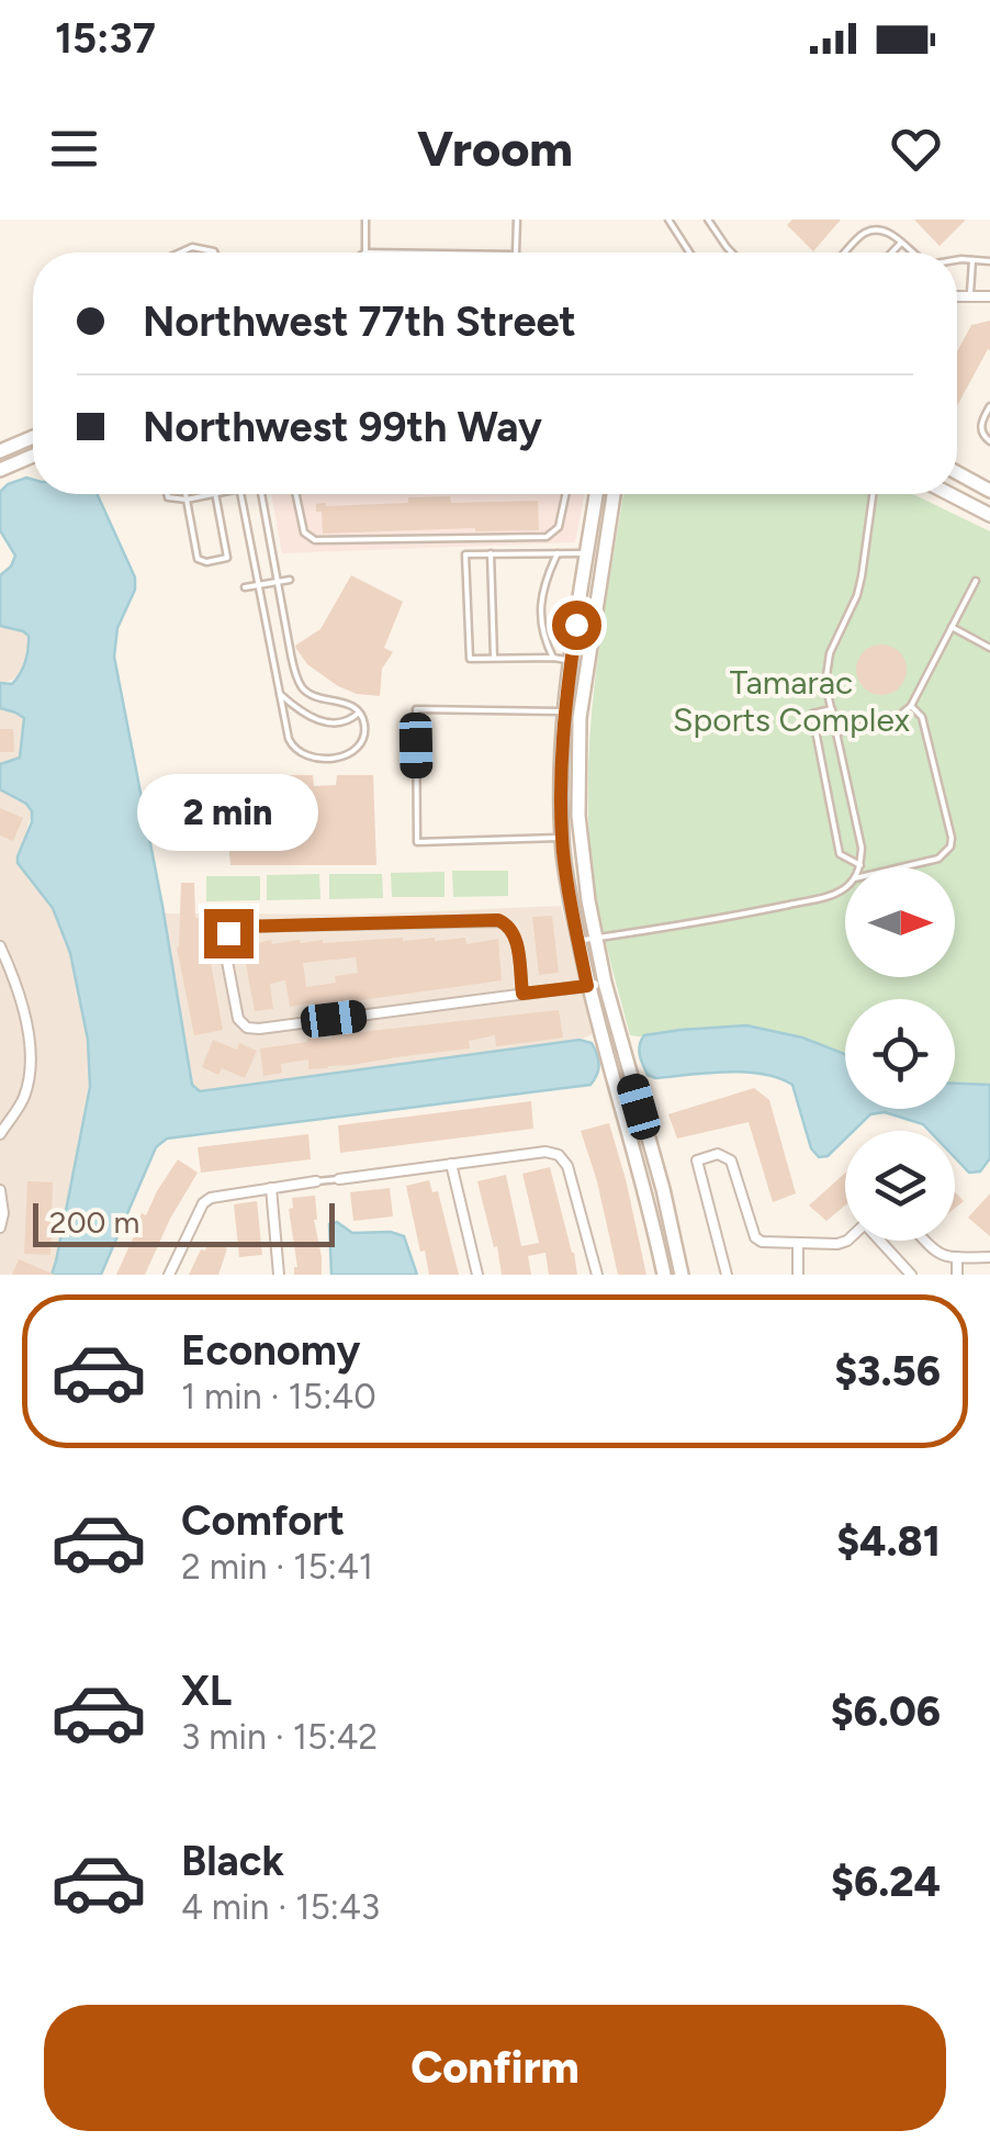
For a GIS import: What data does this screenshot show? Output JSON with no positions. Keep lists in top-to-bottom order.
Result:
{
  "parks": ["Tamarac Sports Complex"],
  "scale_bar": "200 m",
  "north": "right",
  "page": {
    "status": "15:37",
    "header": "Vroom",
    "banner": ["Northwest 77th Street", "Northwest 99th Way"],
    "bubble": "2 min",
    "scale": "200 m",
    "list": [
      {
        "name": "Economy",
        "note": "1 min · 15:40",
        "value": "$3.56"
      },
      {
        "name": "Comfort",
        "note": "2 min · 15:41",
        "value": "$4.81"
      },
      {
        "name": "XL",
        "note": "3 min · 15:42",
        "value": "$6.06"
      },
      {
        "name": "Black",
        "note": "4 min · 15:43",
        "value": "$6.24"
      }
    ],
    "buttons": "Confirm"
  }
}
